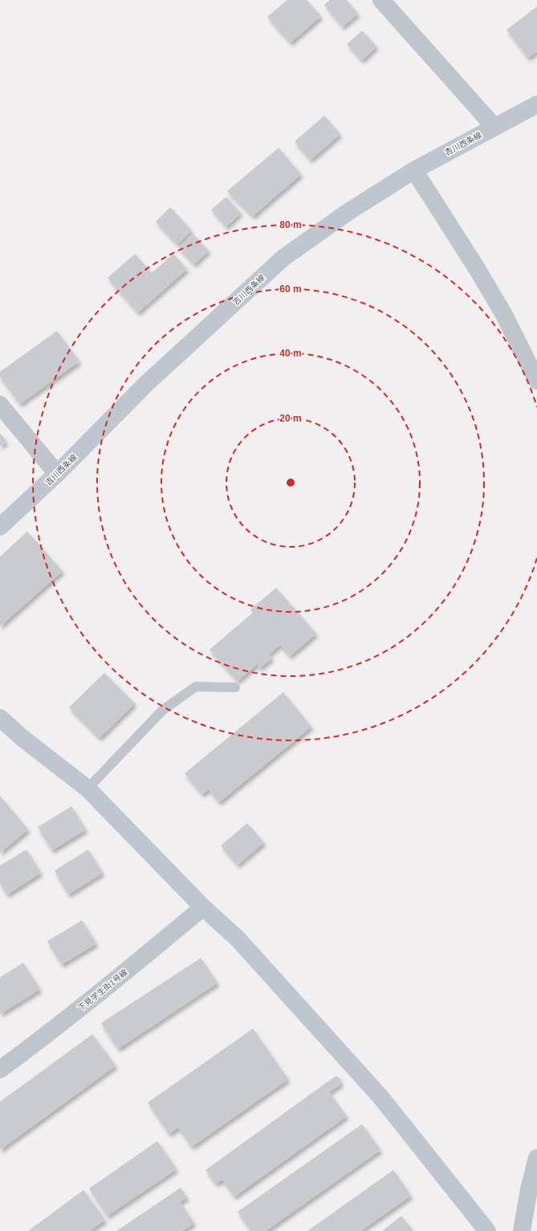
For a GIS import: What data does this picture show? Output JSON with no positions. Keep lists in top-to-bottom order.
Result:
{
  "streets": {
    "street": ["吉川西条線", "下見学生街1号線"]
  },
  "rings": [
    "80 m",
    "60 m",
    "40 m",
    "20 m"
  ]
}
